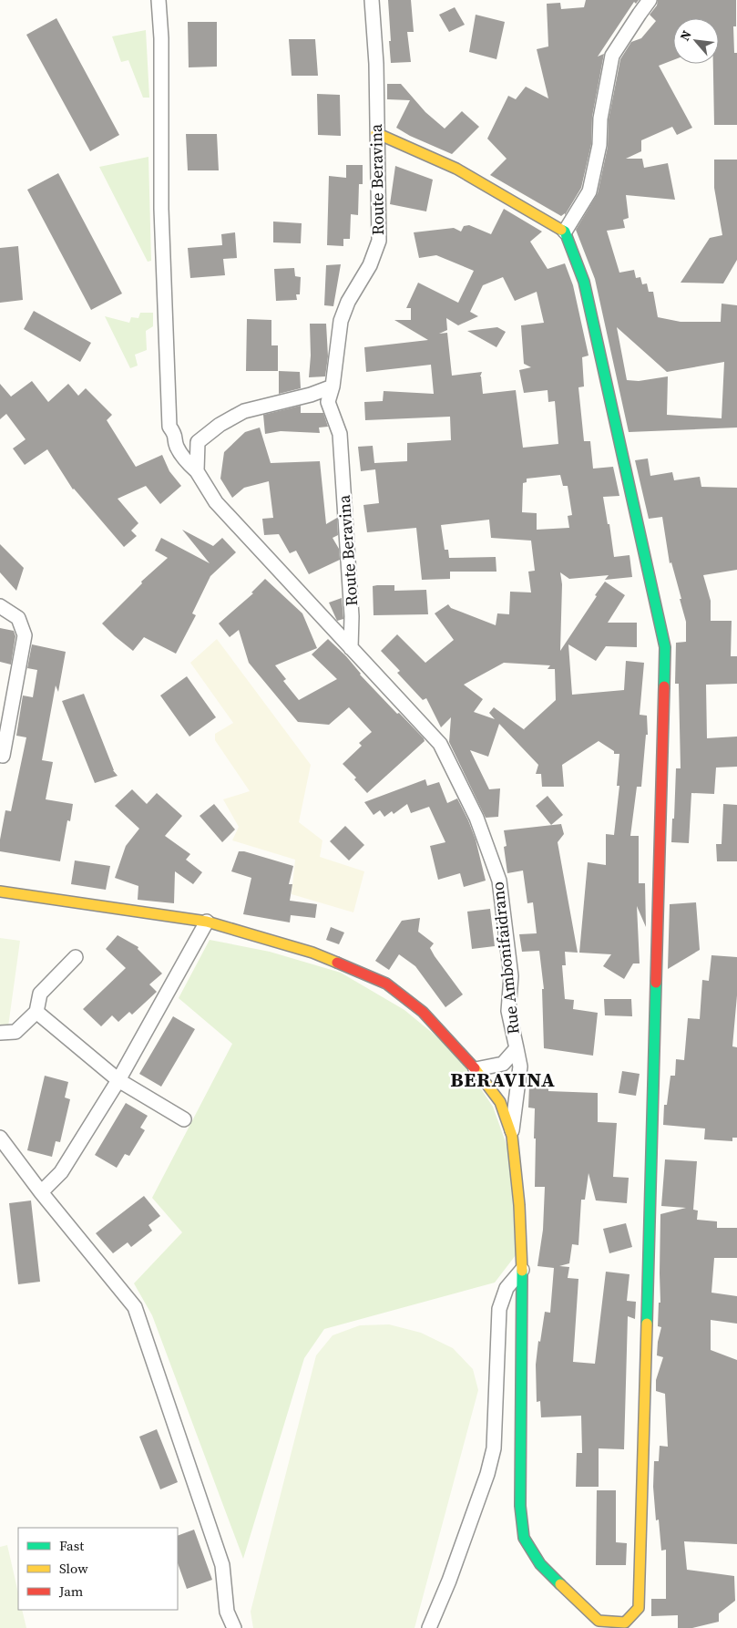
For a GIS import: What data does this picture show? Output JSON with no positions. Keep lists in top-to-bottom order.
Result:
{
  "streets": {
    "street": ["Route Beravina", "Rue Ambonifaidrano"]
  },
  "crossings": [
    ["Route Beravina", "Rue Ambonifaidrano"]
  ],
  "districts": ["BERAVINA"],
  "legend": ["Fast", "Slow", "Jam"],
  "north": "top left"
}
